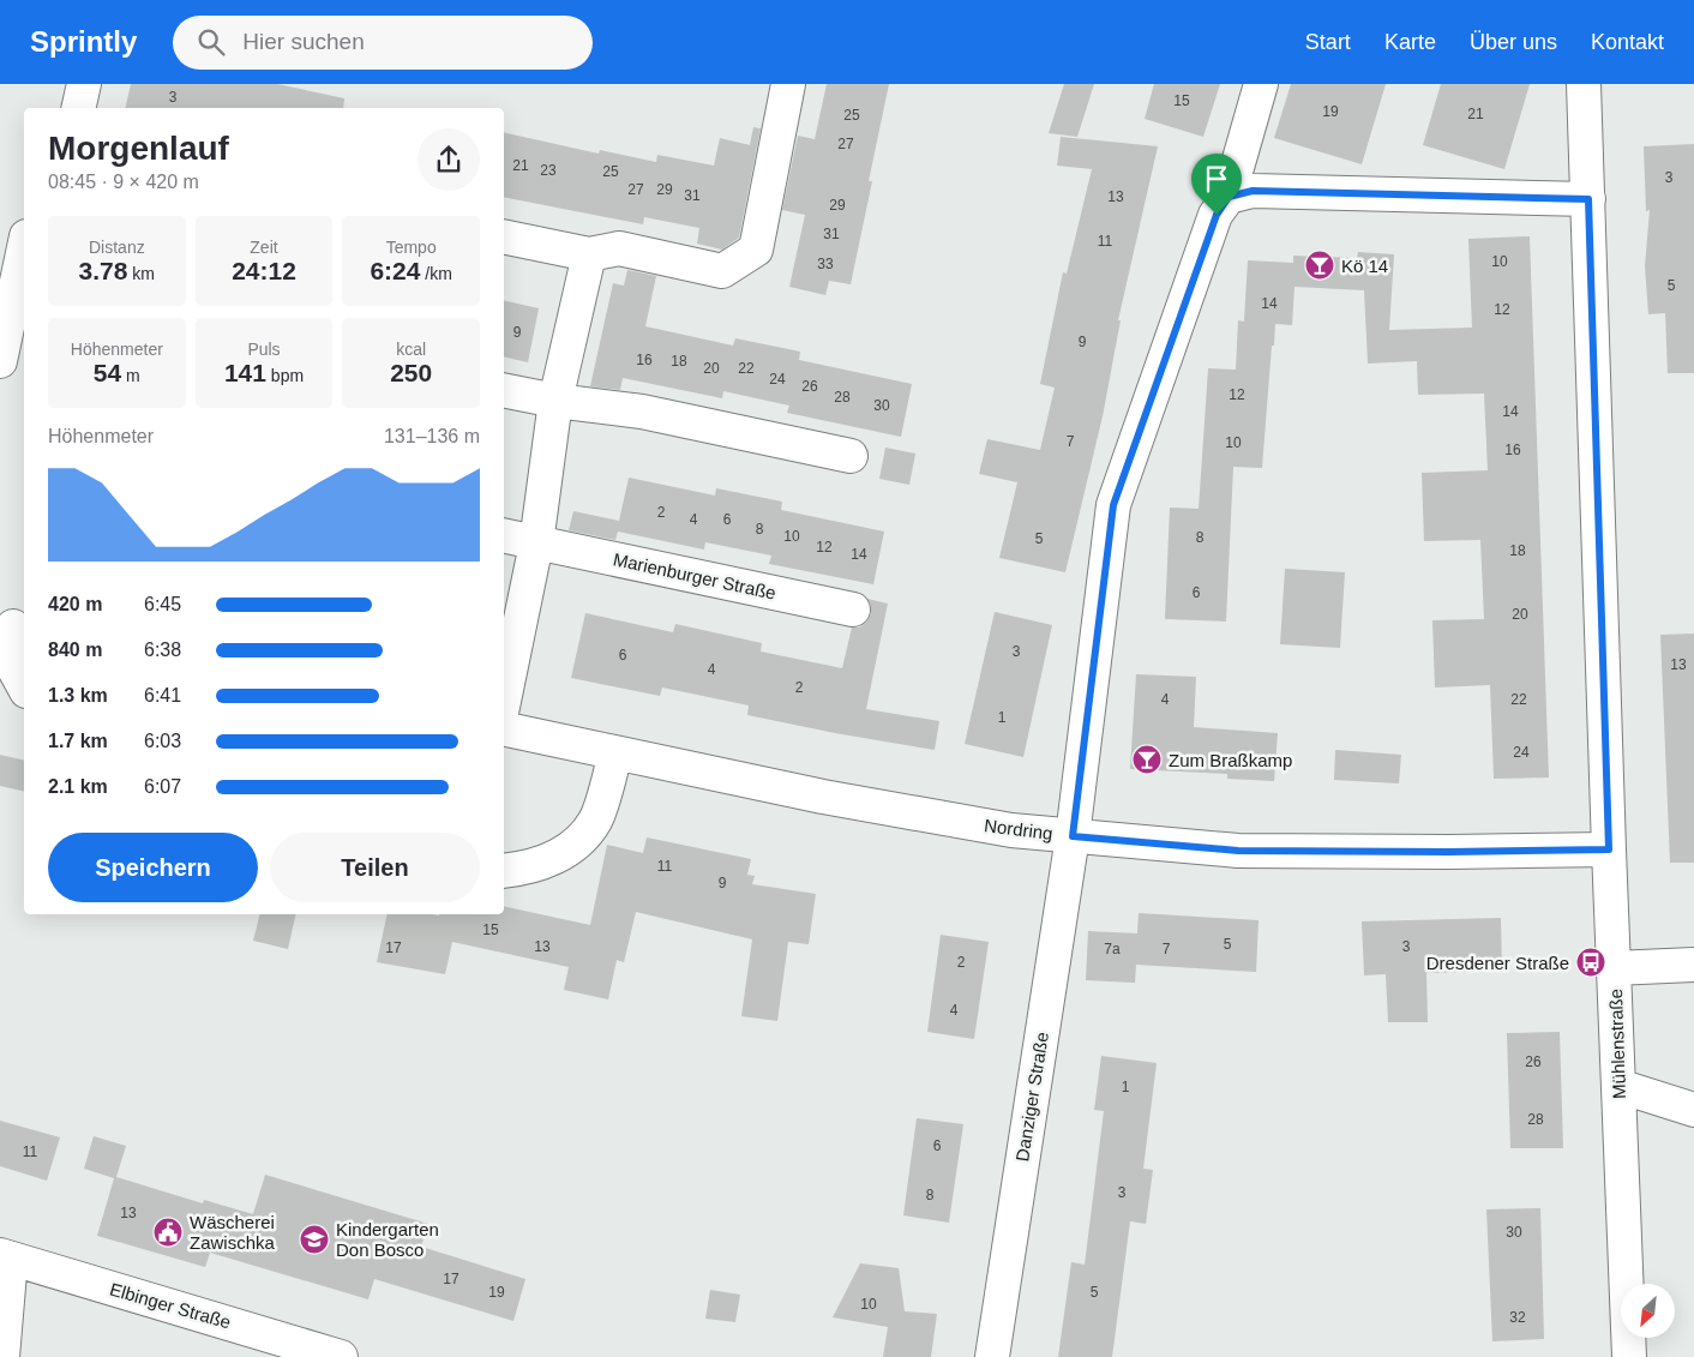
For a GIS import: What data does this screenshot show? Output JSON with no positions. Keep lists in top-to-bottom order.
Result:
{
  "streets": {
    "street": [
      "Marienburger Straße",
      "Nordring",
      "Mühlenstraße",
      "Danziger Straße",
      "Elbinger Straße"
    ]
  },
  "crossings": [
    ["Nordring", "Mühlenstraße"],
    ["Nordring", "Danziger Straße"]
  ],
  "places": {
    "bar": ["Kö 14", "Zum Braßkamp"],
    "bus stop": ["Dresdener Straße"],
    "public building": ["Wäscherei Zawischka"],
    "school or university": ["Kindergarten Don Bosco"]
  },
  "house_numbers": [
    "3",
    "15",
    "19",
    "21",
    "25",
    "27",
    "21",
    "23",
    "25",
    "3",
    "27",
    "29",
    "31",
    "13",
    "29",
    "31",
    "11",
    "10",
    "33",
    "5",
    "14",
    "12",
    "9",
    "9",
    "16",
    "18",
    "20",
    "22",
    "24",
    "26",
    "12",
    "28",
    "30",
    "14",
    "7",
    "10",
    "16",
    "2",
    "4",
    "6",
    "8",
    "10",
    "8",
    "5",
    "12",
    "18",
    "14",
    "6",
    "20",
    "3",
    "6",
    "13",
    "4",
    "2",
    "4",
    "22",
    "1",
    "24",
    "11",
    "9",
    "15",
    "5",
    "13",
    "3",
    "17",
    "7a",
    "7",
    "2",
    "4",
    "26",
    "1",
    "28",
    "6",
    "11",
    "3",
    "8",
    "13",
    "30",
    "17",
    "19",
    "5",
    "10",
    "32"
  ],
  "north": "bottom left",
  "page": {
    "header": "Sprintly",
    "search": "Hier suchen",
    "nav": [
      "Start",
      "Karte",
      "Über uns",
      "Kontakt"
    ],
    "heading": ["Morgenlauf", "08:45 · 9 × 420 m"],
    "stats": [
      ["Distanz", "3.78 km"],
      ["Zeit", "24:12"],
      ["Tempo", "6:24 /km"],
      ["Höhenmeter", "54 m"],
      ["Puls", "141 bpm"],
      ["kcal", "250"]
    ],
    "chart": ["Höhenmeter", "131–136 m"],
    "list": [
      {
        "name": "420 m",
        "note": "6:45"
      },
      {
        "name": "840 m",
        "note": "6:38"
      },
      {
        "name": "1.3 km",
        "note": "6:41"
      },
      {
        "name": "1.7 km",
        "note": "6:03"
      },
      {
        "name": "2.1 km",
        "note": "6:07"
      }
    ],
    "buttons": ["Speichern", "Teilen"]
  }
}
